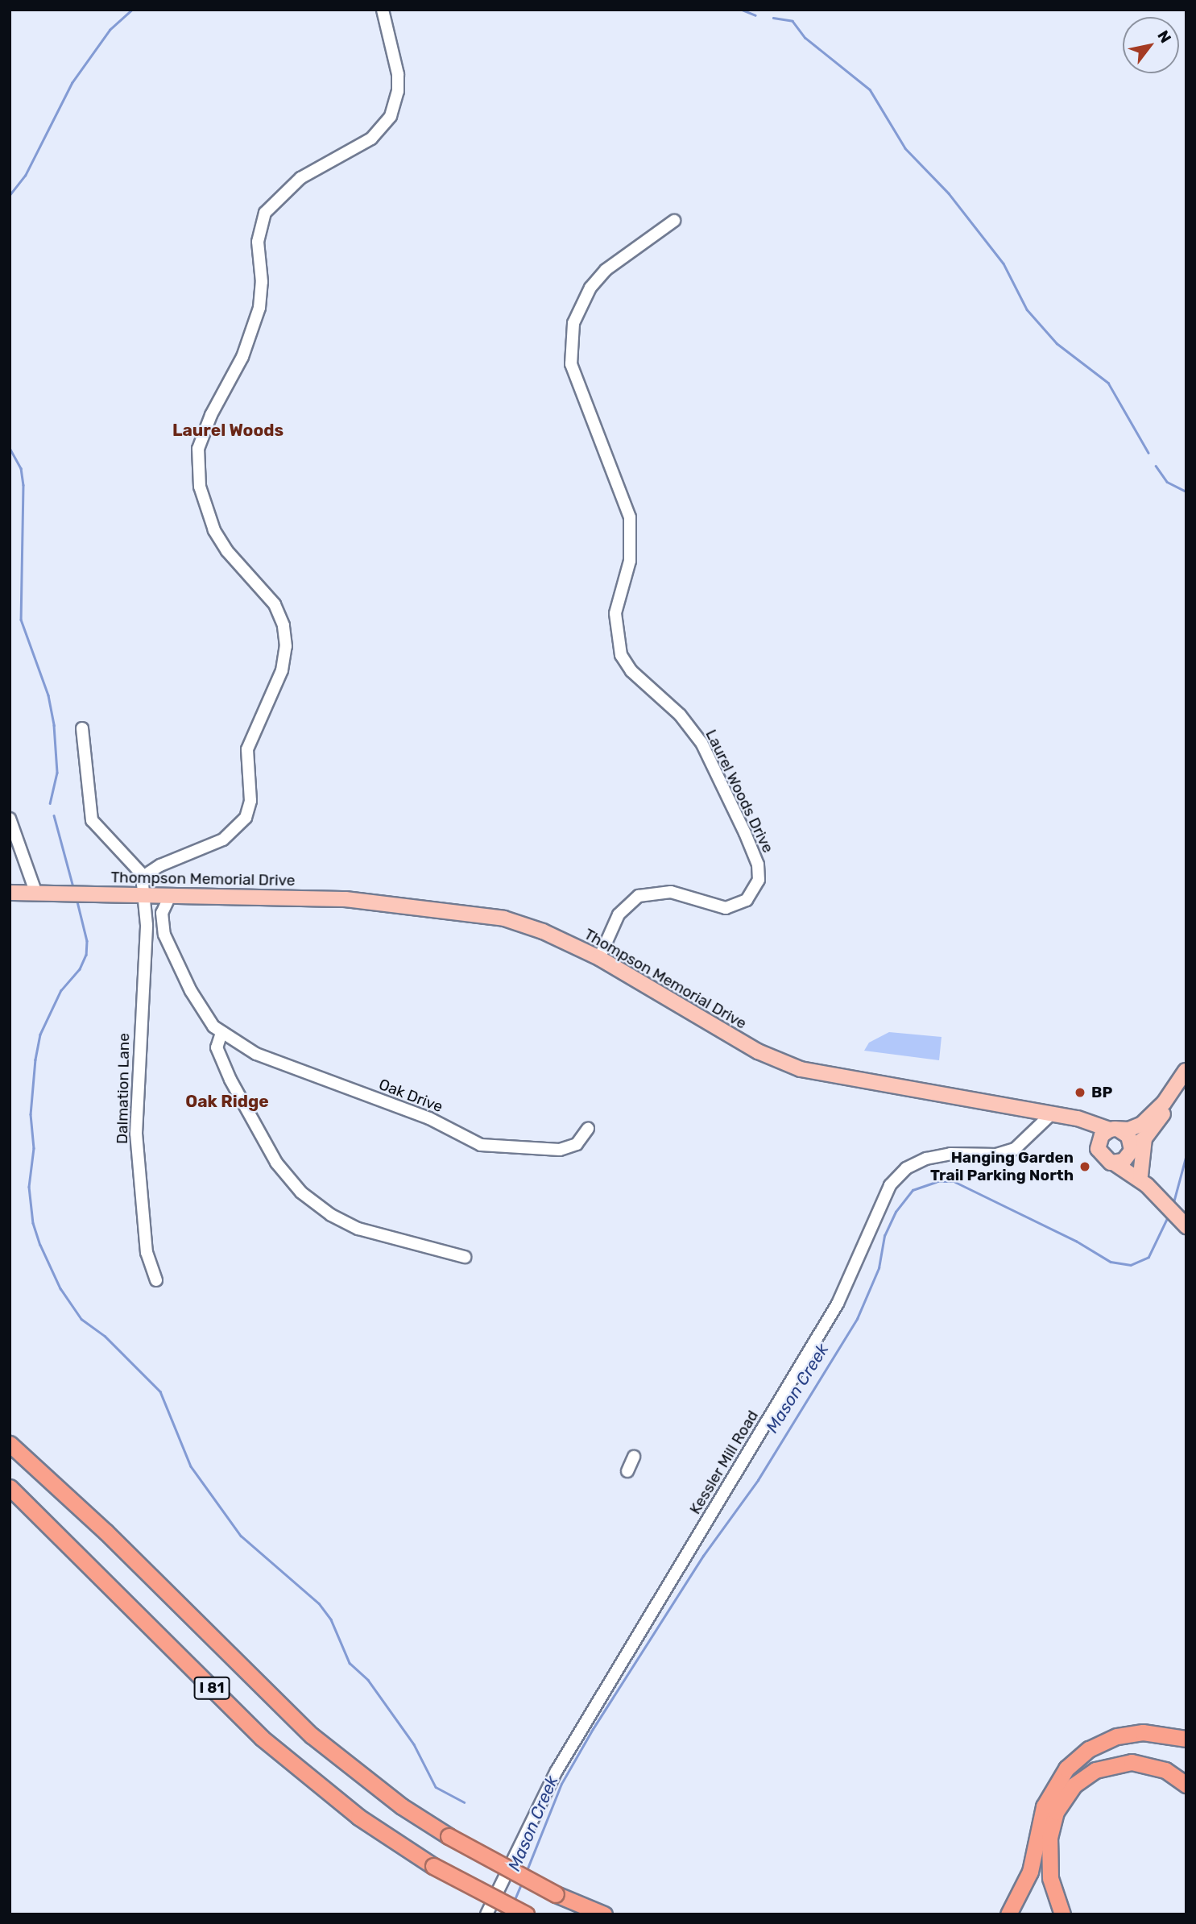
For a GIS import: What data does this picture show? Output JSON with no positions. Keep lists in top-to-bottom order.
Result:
{
  "streets": {
    "highway": ["I 81"],
    "main road": ["Thompson Memorial Drive"],
    "street": [
      "Laurel Woods Drive",
      "Dalmation Lane",
      "Oak Drive",
      "Kessler Mill Road"
    ]
  },
  "crossings": [
    ["Laurel Woods Drive", "Thompson Memorial Drive"],
    ["Thompson Memorial Drive", "Dalmation Lane"],
    ["Thompson Memorial Drive", "Oak Drive"],
    ["Thompson Memorial Drive", "Kessler Mill Road"]
  ],
  "districts": ["Laurel Woods", "Oak Ridge"],
  "water": ["Mason Creek"],
  "places": ["BP", "Hanging Garden Trail Parking North"],
  "north": "top right"
}
